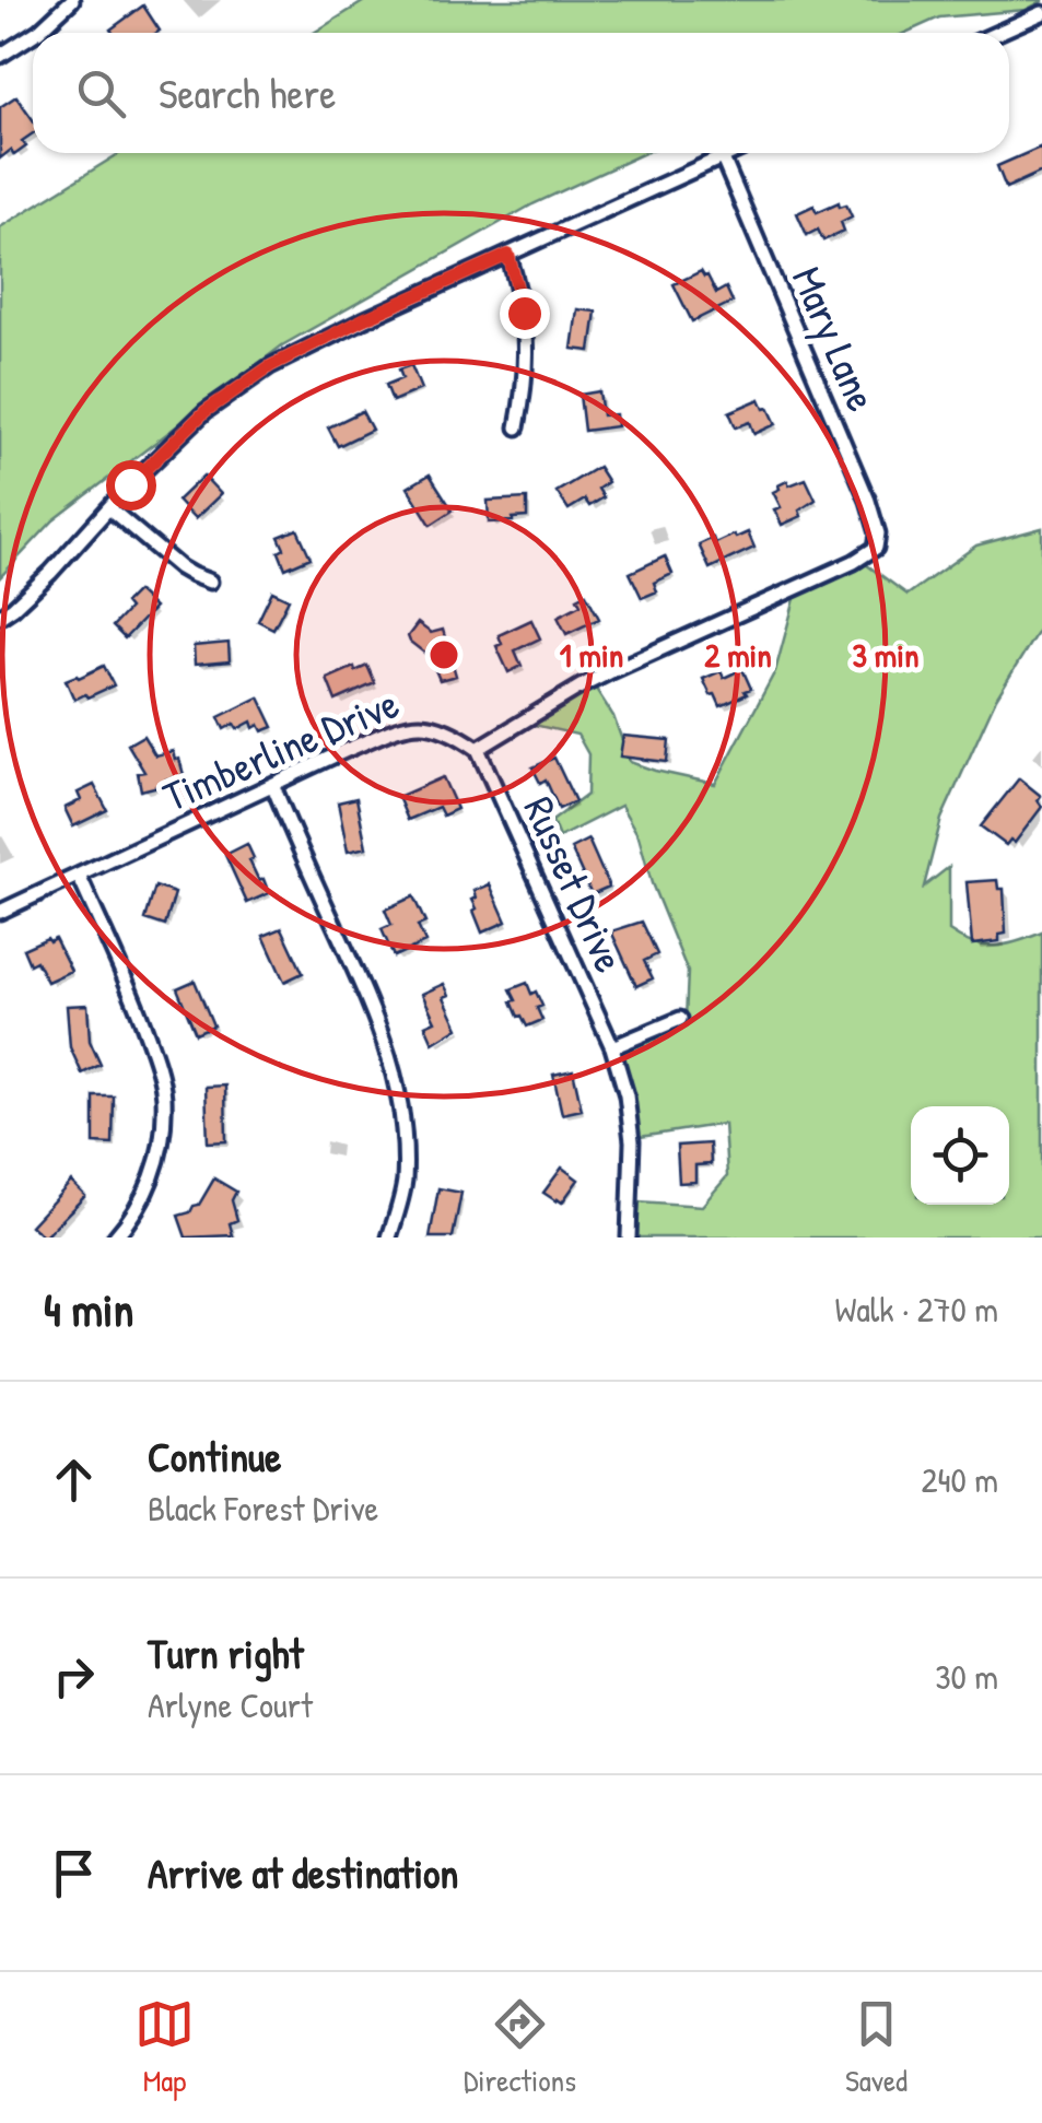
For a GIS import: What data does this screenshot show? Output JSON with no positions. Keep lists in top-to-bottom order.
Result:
{
  "streets": {
    "street": ["Mary Lane", "Timberline Drive", "Russet Drive"]
  },
  "crossings": [
    ["Mary Lane", "Timberline Drive"],
    ["Mary Lane", "Russet Drive"],
    ["Timberline Drive", "Russet Drive"]
  ],
  "page": {
    "search": "Search here",
    "heading": ["4 min", "Walk · 270 m"],
    "list": [
      ["Continue", "Black Forest Drive", "240 m"],
      ["Turn right", "Arlyne Court", "30 m"],
      "Arrive at destination"
    ],
    "nav": ["Map", "Directions", "Saved"]
  },
  "rings": ["1 min", "2 min", "3 min"]
}
